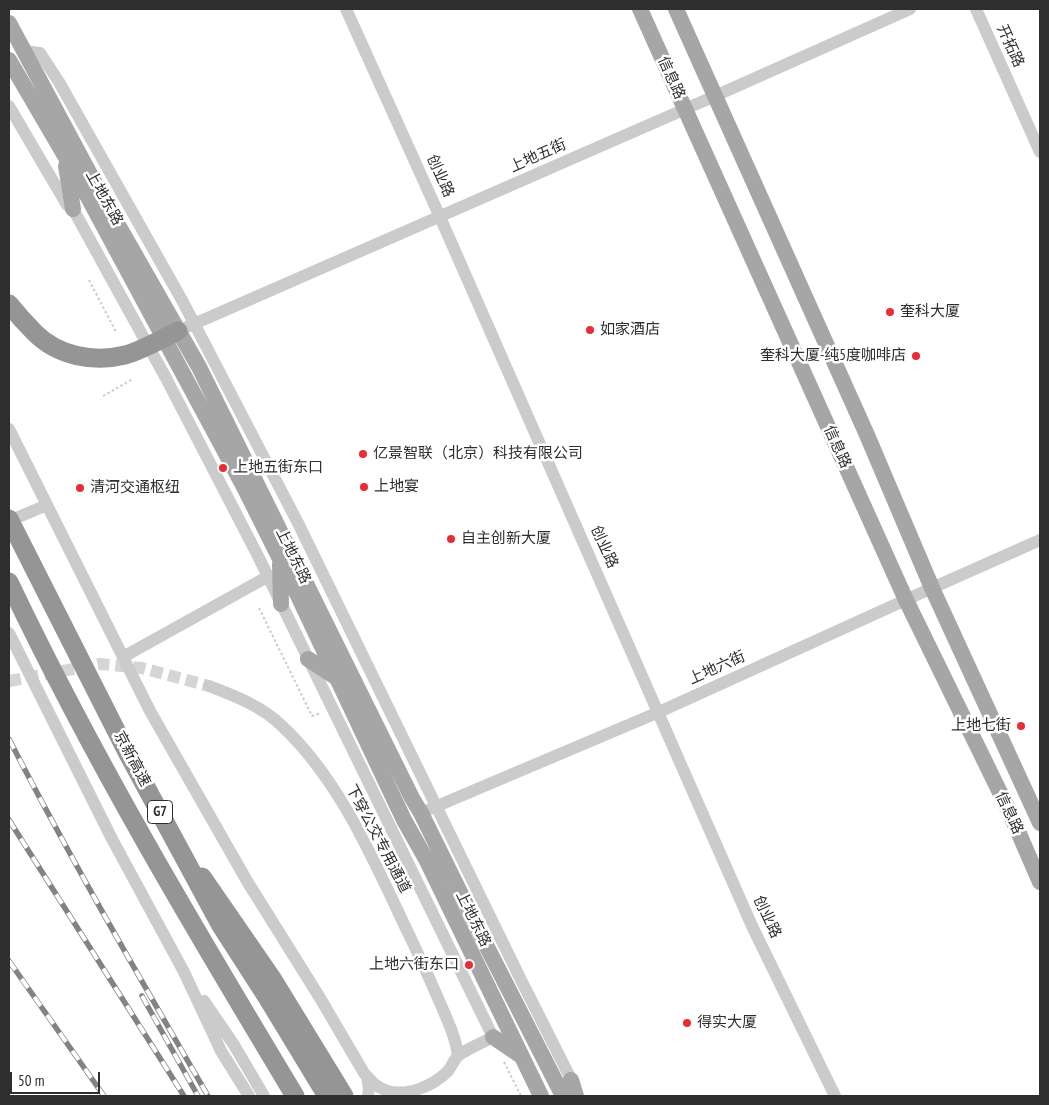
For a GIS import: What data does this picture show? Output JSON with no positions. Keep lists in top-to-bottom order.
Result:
{
  "streets": {
    "highway": ["京新高速", "G7"],
    "main road": ["信息路", "上地东路"],
    "street": [
      "开拓路",
      "上地五街",
      "创业路",
      "上地六街",
      "下穿公交专用通道"
    ]
  },
  "crossings": [
    ["信息路", "上地五街"],
    ["信息路", "上地六街"],
    ["上地五街", "创业路"],
    ["上地五街", "上地东路"],
    ["创业路", "上地六街"],
    ["上地东路", "上地六街"]
  ],
  "places": [
    "奎科大厦",
    "如家酒店",
    "奎科大厦-纯5度咖啡店",
    "亿景智联（北京）科技有限公司",
    "上地五街东口",
    "上地宴",
    "清河交通枢纽",
    "自主创新大厦",
    "上地七街",
    "上地六街东口",
    "得实大厦"
  ],
  "scale_bar": "50 m"
}
